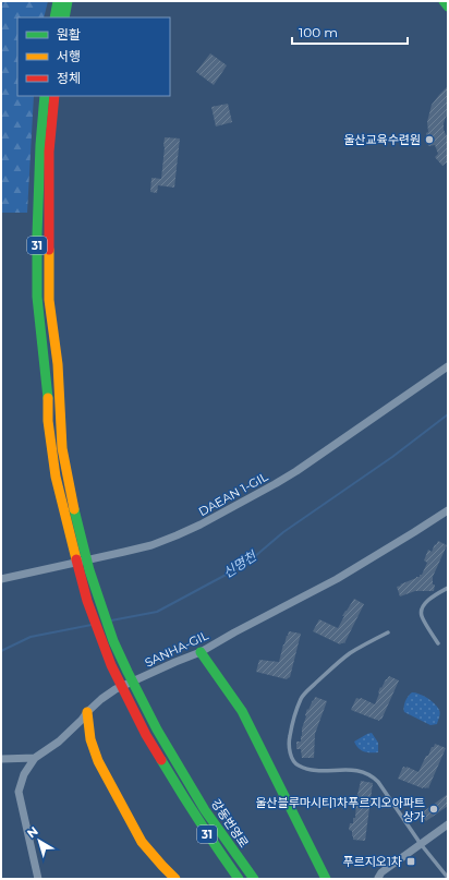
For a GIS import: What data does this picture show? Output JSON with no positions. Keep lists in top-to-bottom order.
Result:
{
  "streets": {
    "main road": ["31", "강동번영로"],
    "street": ["DAEAN 1-GIL", "SANHA-GIL"]
  },
  "water": ["신명천"],
  "places": {
    "other": ["울산교육수련원", "울산블루마시티1차푸르지오아파트 상가"],
    "transit": ["푸르지오1차"]
  },
  "legend": ["원활", "서행", "정체"],
  "scale_bar": "100 m",
  "north": "top left"
}
